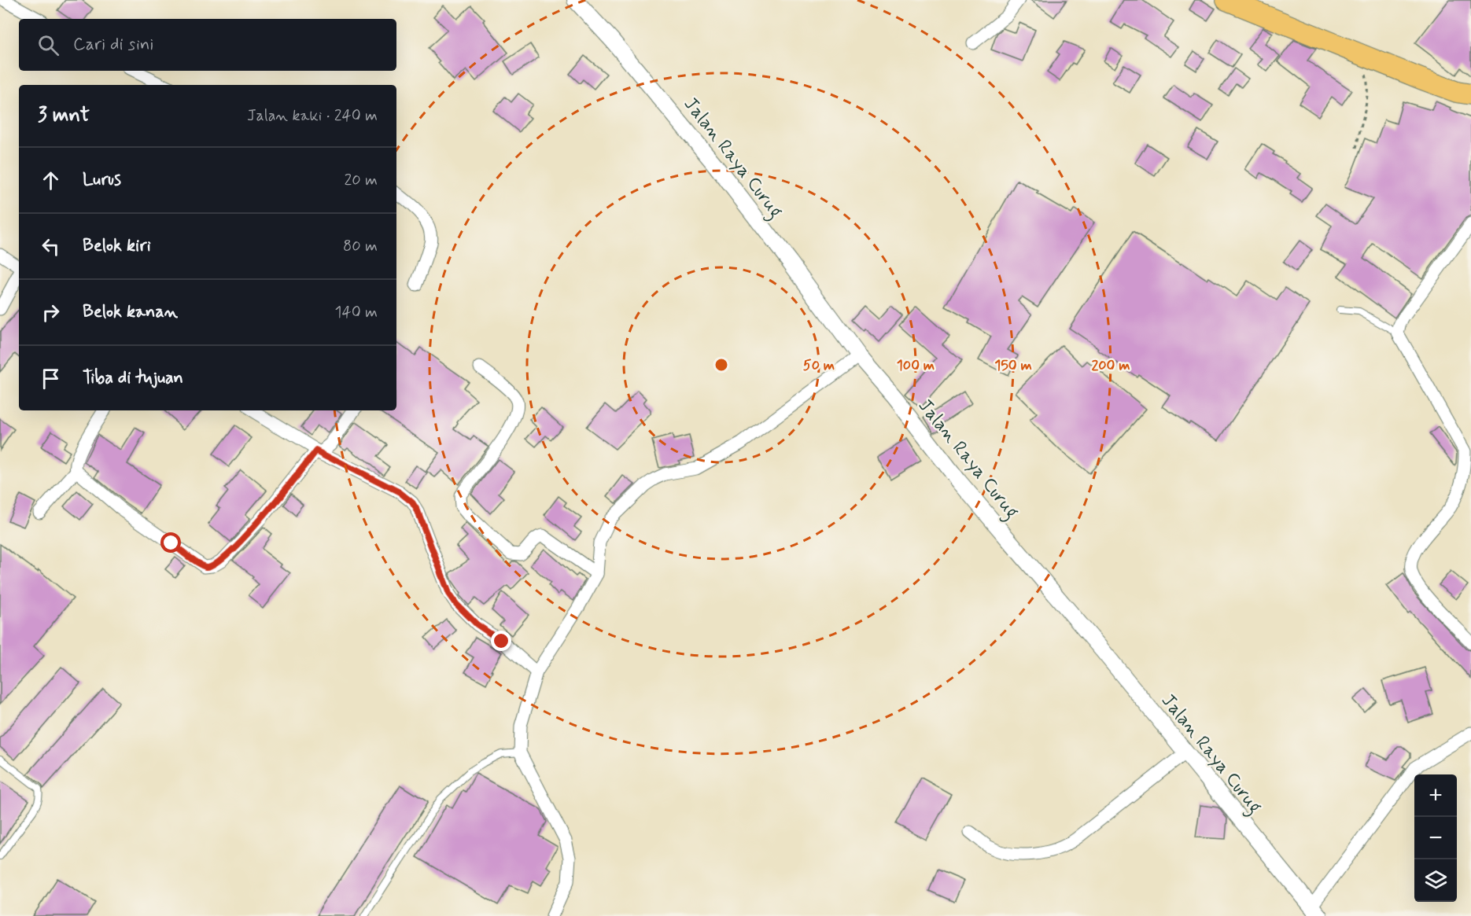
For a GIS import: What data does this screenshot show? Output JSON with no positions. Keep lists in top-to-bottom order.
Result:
{
  "streets": {
    "street": ["Jalan Raya Curug"]
  },
  "page": {
    "search": "Cari di sini",
    "heading": ["3 mnt", "Jalan kaki · 240 m"],
    "list": [
      ["Lurus", "20 m"],
      ["Belok kiri", "80 m"],
      ["Belok kanan", "140 m"],
      "Tiba di tujuan"
    ],
    "map_buttons": ["+", "−"]
  },
  "rings": [
    "50 m",
    "100 m",
    "150 m",
    "200 m"
  ]
}
